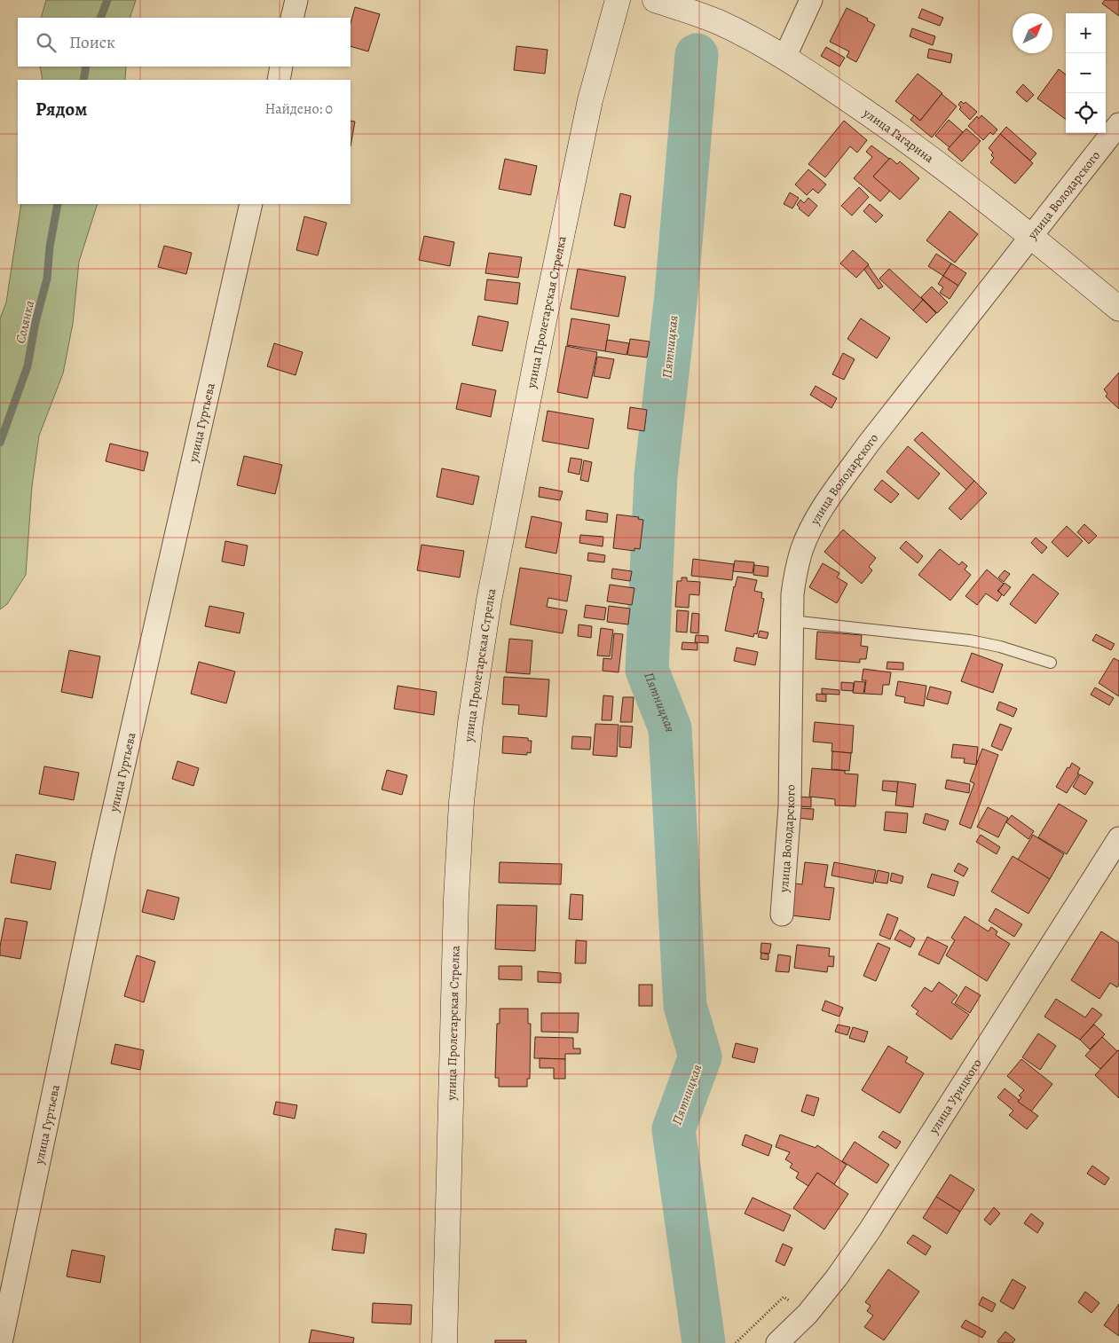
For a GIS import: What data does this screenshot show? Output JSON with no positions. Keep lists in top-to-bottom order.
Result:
{
  "streets": {
    "street": [
      "улица Гагарина",
      "улица Володарского",
      "улица Пролетарская Стрелка",
      "улица Гуртьева",
      "улица Урицкого"
    ]
  },
  "crossings": [
    ["улица Гагарина", "улица Володарского"]
  ],
  "water": ["Солянка", "Пятницкая"],
  "north": "top right",
  "page": {
    "map_buttons": ["+", "−"],
    "search": "Поиск",
    "heading": ["Рядом", "Найдено: 0"]
  }
}
